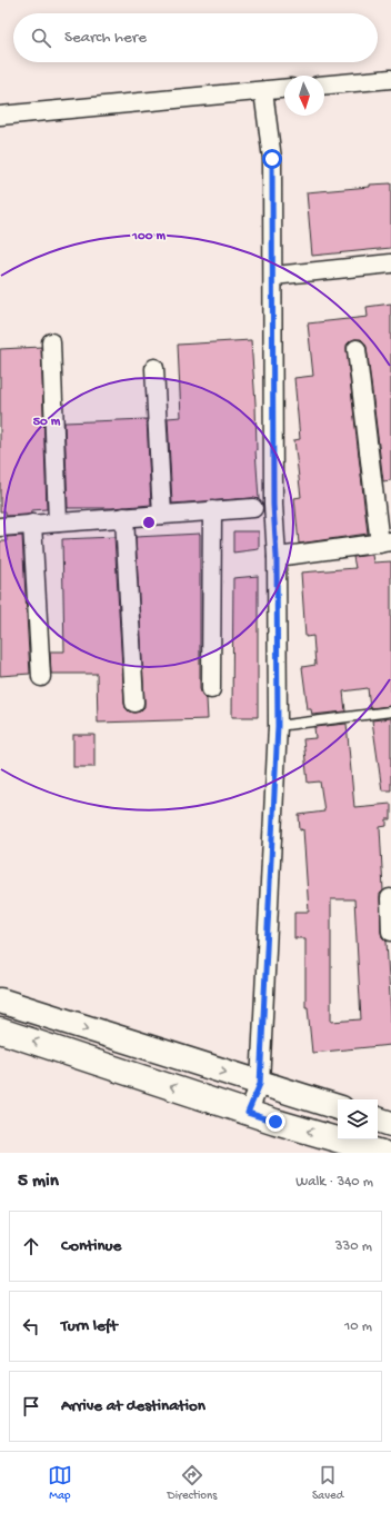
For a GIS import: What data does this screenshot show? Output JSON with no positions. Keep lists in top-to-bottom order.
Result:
{
  "north": "bottom",
  "page": {
    "search": "Search here",
    "heading": ["5 min", "Walk · 340 m"],
    "list": [
      ["Continue", "330 m"],
      ["Turn left", "10 m"],
      "Arrive at destination"
    ],
    "nav": ["Map", "Directions", "Saved"]
  },
  "rings": ["100 m", "50 m"]
}
